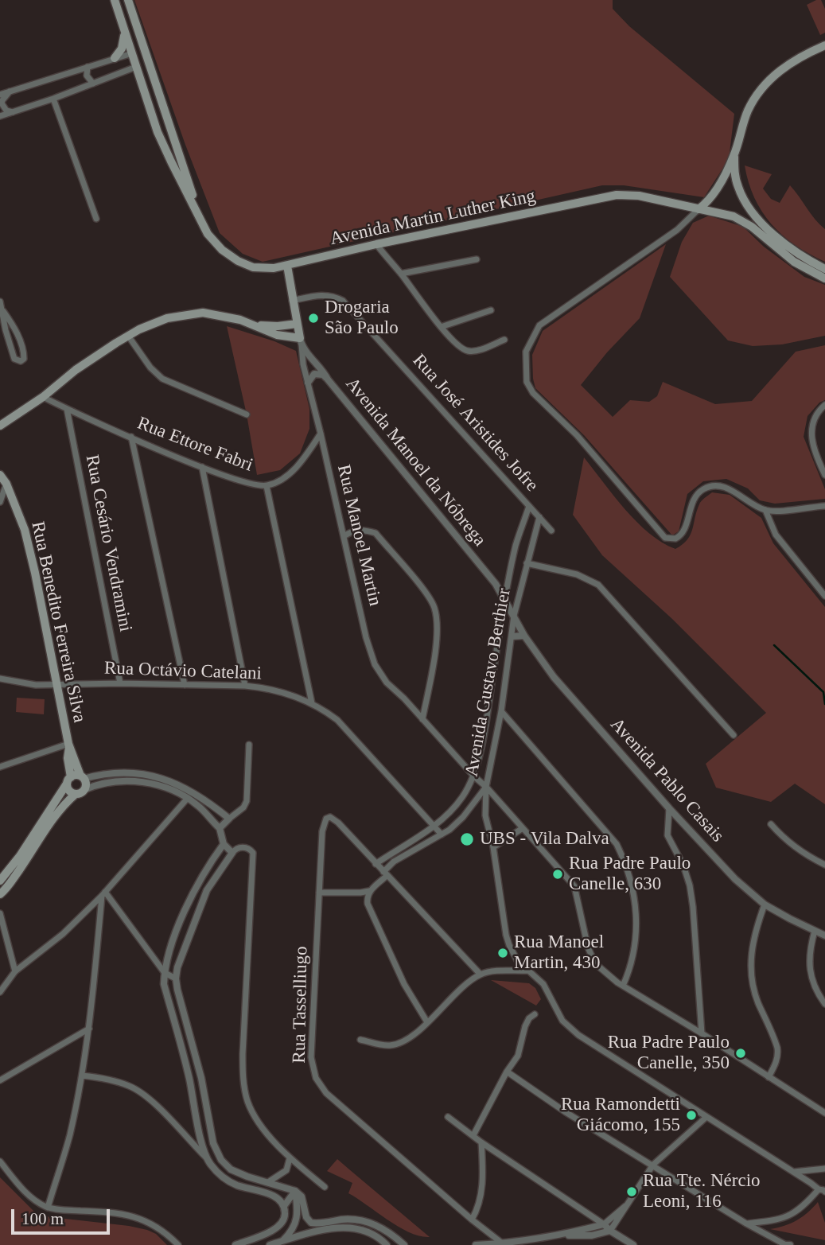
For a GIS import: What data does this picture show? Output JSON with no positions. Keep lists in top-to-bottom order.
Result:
{
  "streets": {
    "main road": ["Avenida Martin Luther King", "Rua Manoel Martin", "Rua Benedito Ferreira Silva"],
    "street": [
      "Rua José Aristides Jofre",
      "Rua Ettore Fabri",
      "Avenida Manoel da Nóbrega",
      "Rua Cesário Vendramini",
      "Rua Octávio Catelani",
      "Avenida Gustavo Berthier",
      "Avenida Pablo Casais",
      "Rua Tasselliugo"
    ]
  },
  "crossings": [
    ["Avenida Martin Luther King", "Rua Manoel Martin"],
    ["Rua José Aristides Jofre", "Rua Manoel Martin"],
    ["Rua José Aristides Jofre", "Avenida Gustavo Berthier"],
    ["Rua Ettore Fabri", "Rua Manoel Martin"],
    ["Rua Ettore Fabri", "Rua Cesário Vendramini"],
    ["Avenida Manoel da Nóbrega", "Rua Manoel Martin"],
    ["Avenida Manoel da Nóbrega", "Avenida Gustavo Berthier"],
    ["Avenida Manoel da Nóbrega", "Avenida Pablo Casais"],
    ["Rua Manoel Martin", "Avenida Gustavo Berthier"],
    ["Rua Cesário Vendramini", "Rua Octávio Catelani"],
    ["Rua Benedito Ferreira Silva", "Rua Octávio Catelani"],
    ["Rua Octávio Catelani", "Avenida Gustavo Berthier"],
    ["Avenida Gustavo Berthier", "Avenida Pablo Casais"],
    ["Avenida Gustavo Berthier", "Rua Tasselliugo"]
  ],
  "places": [
    "Drogaria São Paulo",
    "UBS - Vila Dalva",
    "Rua Padre Paulo Canelle, 630",
    "Rua Manoel Martin, 430",
    "Rua Padre Paulo Canelle, 350",
    "Rua Ramondetti Giácomo, 155",
    "Rua Tte. Nércio Leoni, 116"
  ],
  "scale_bar": "100 m"
}
